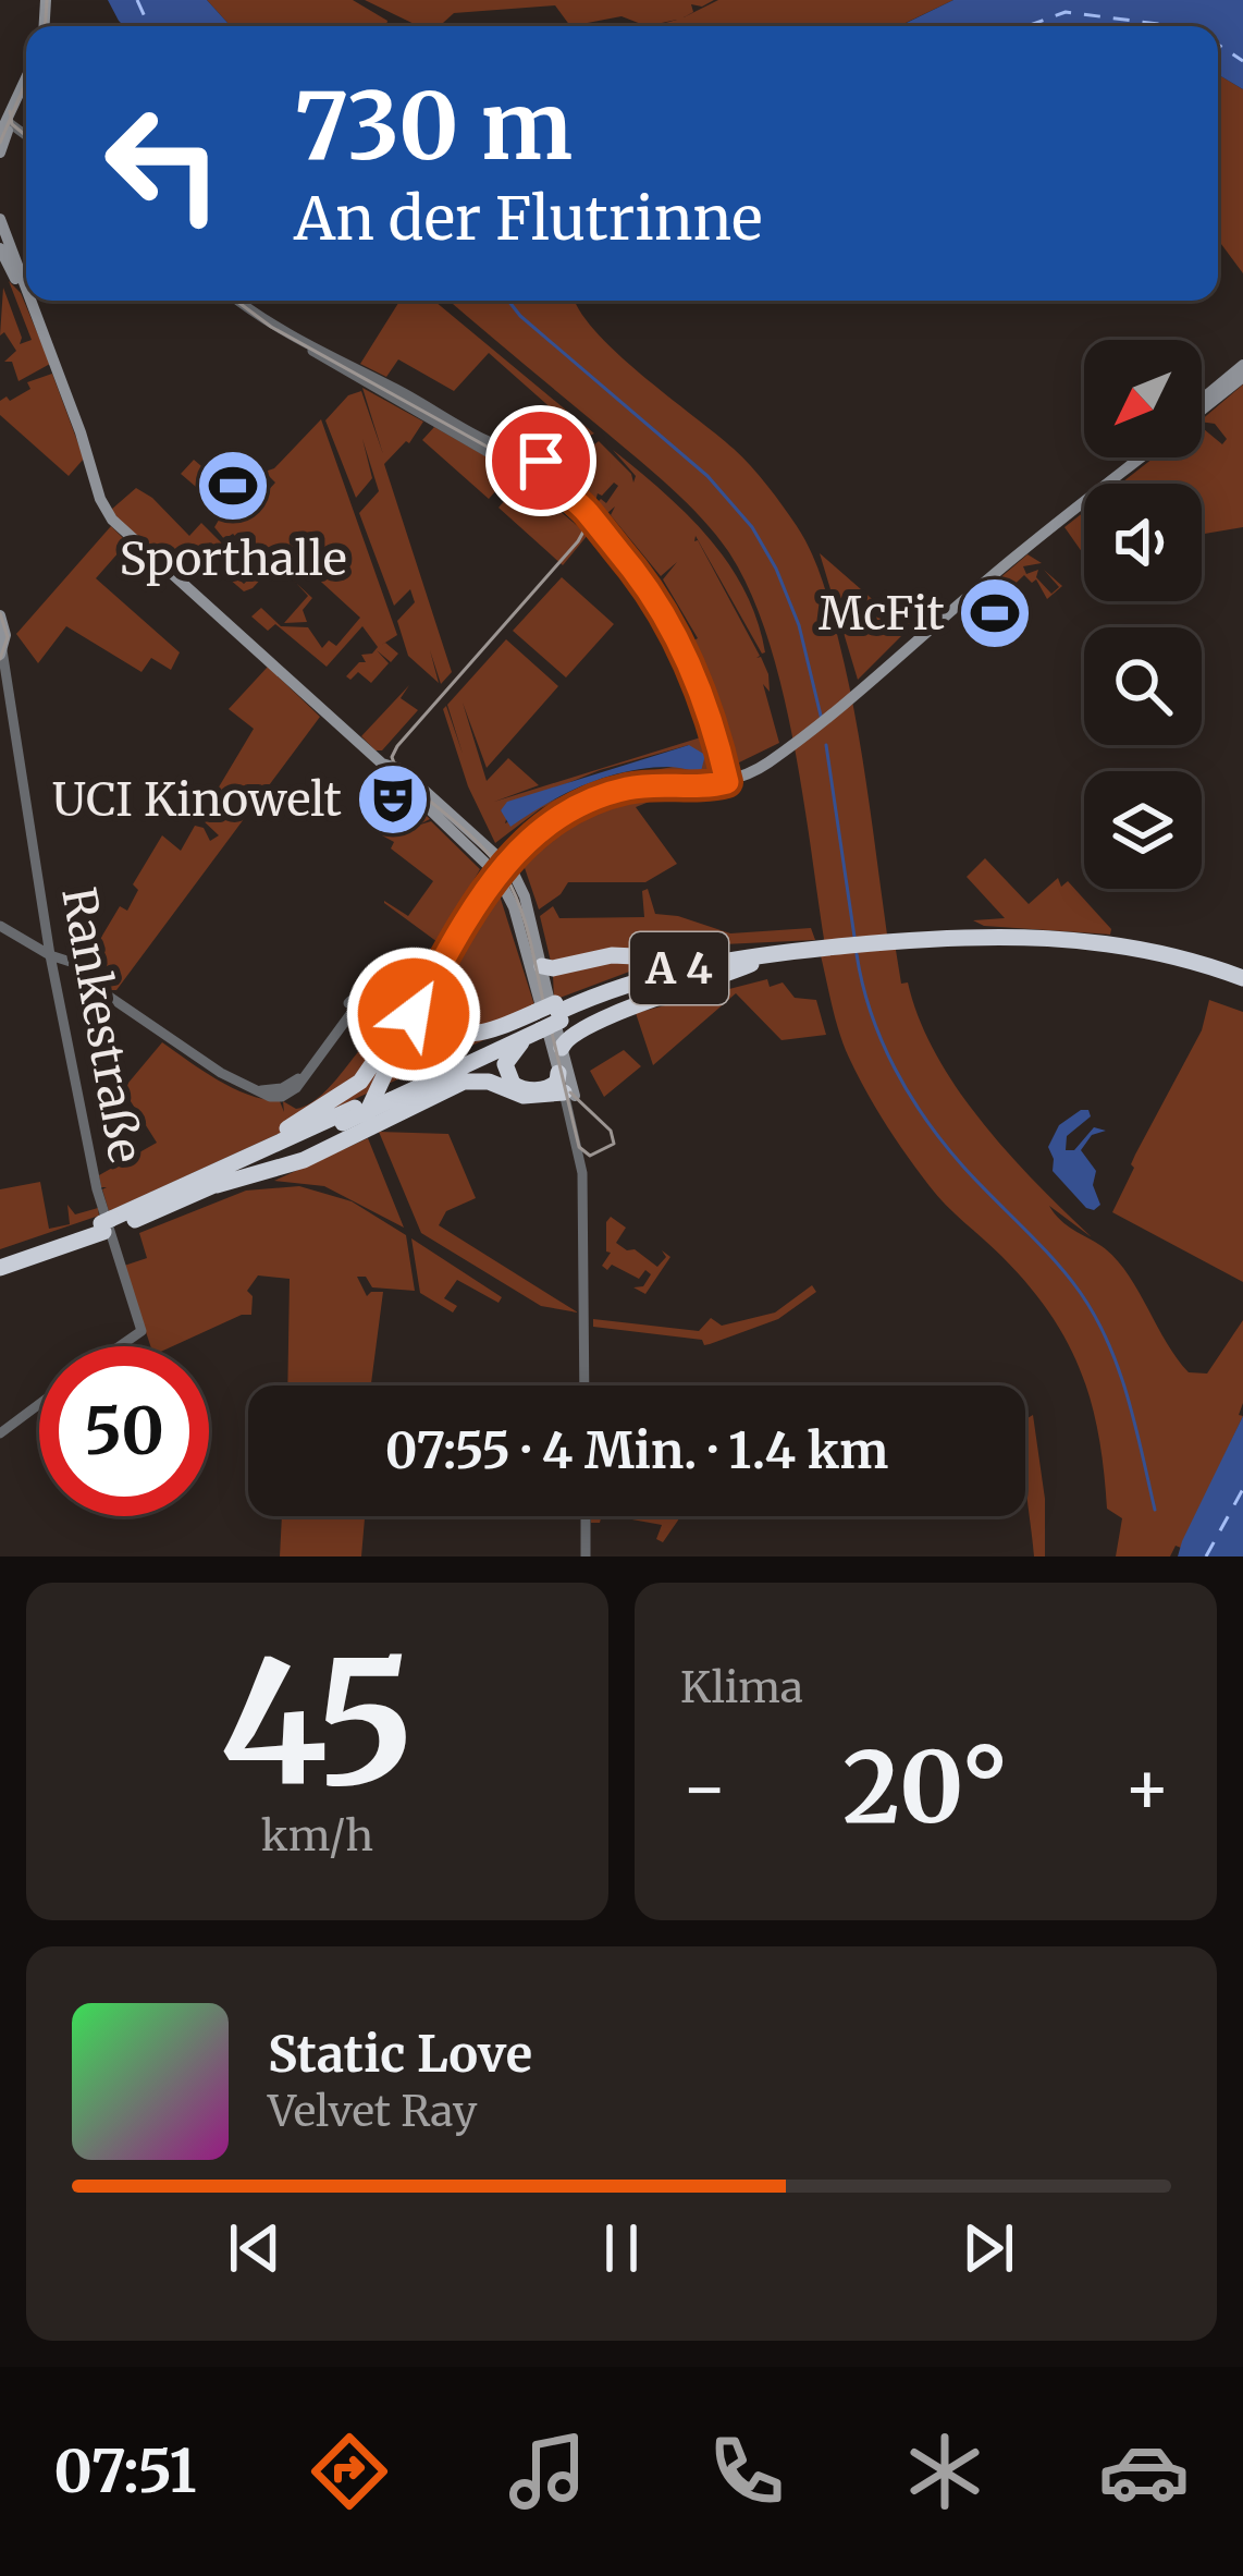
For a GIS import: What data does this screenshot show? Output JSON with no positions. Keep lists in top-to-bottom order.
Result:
{
  "streets": {
    "highway": ["A 4"],
    "street": ["Rankestraße"]
  },
  "places": {
    "sports": ["Sporthalle", "McFit"],
    "theatre": ["UCI Kinowelt"]
  },
  "north": "bottom left",
  "page": {
    "turn": ["730 m", "An der Flutrinne"],
    "limit": "50",
    "trip": "07:55 · 4 Min. · 1.4 km",
    "tile": [
      ["45", "km/h"],
      "Klima"
    ],
    "heat": ["−", "20°", "+"],
    "song": ["Static Love", "Velvet Ray"],
    "tabs": "07:51"
  }
}
